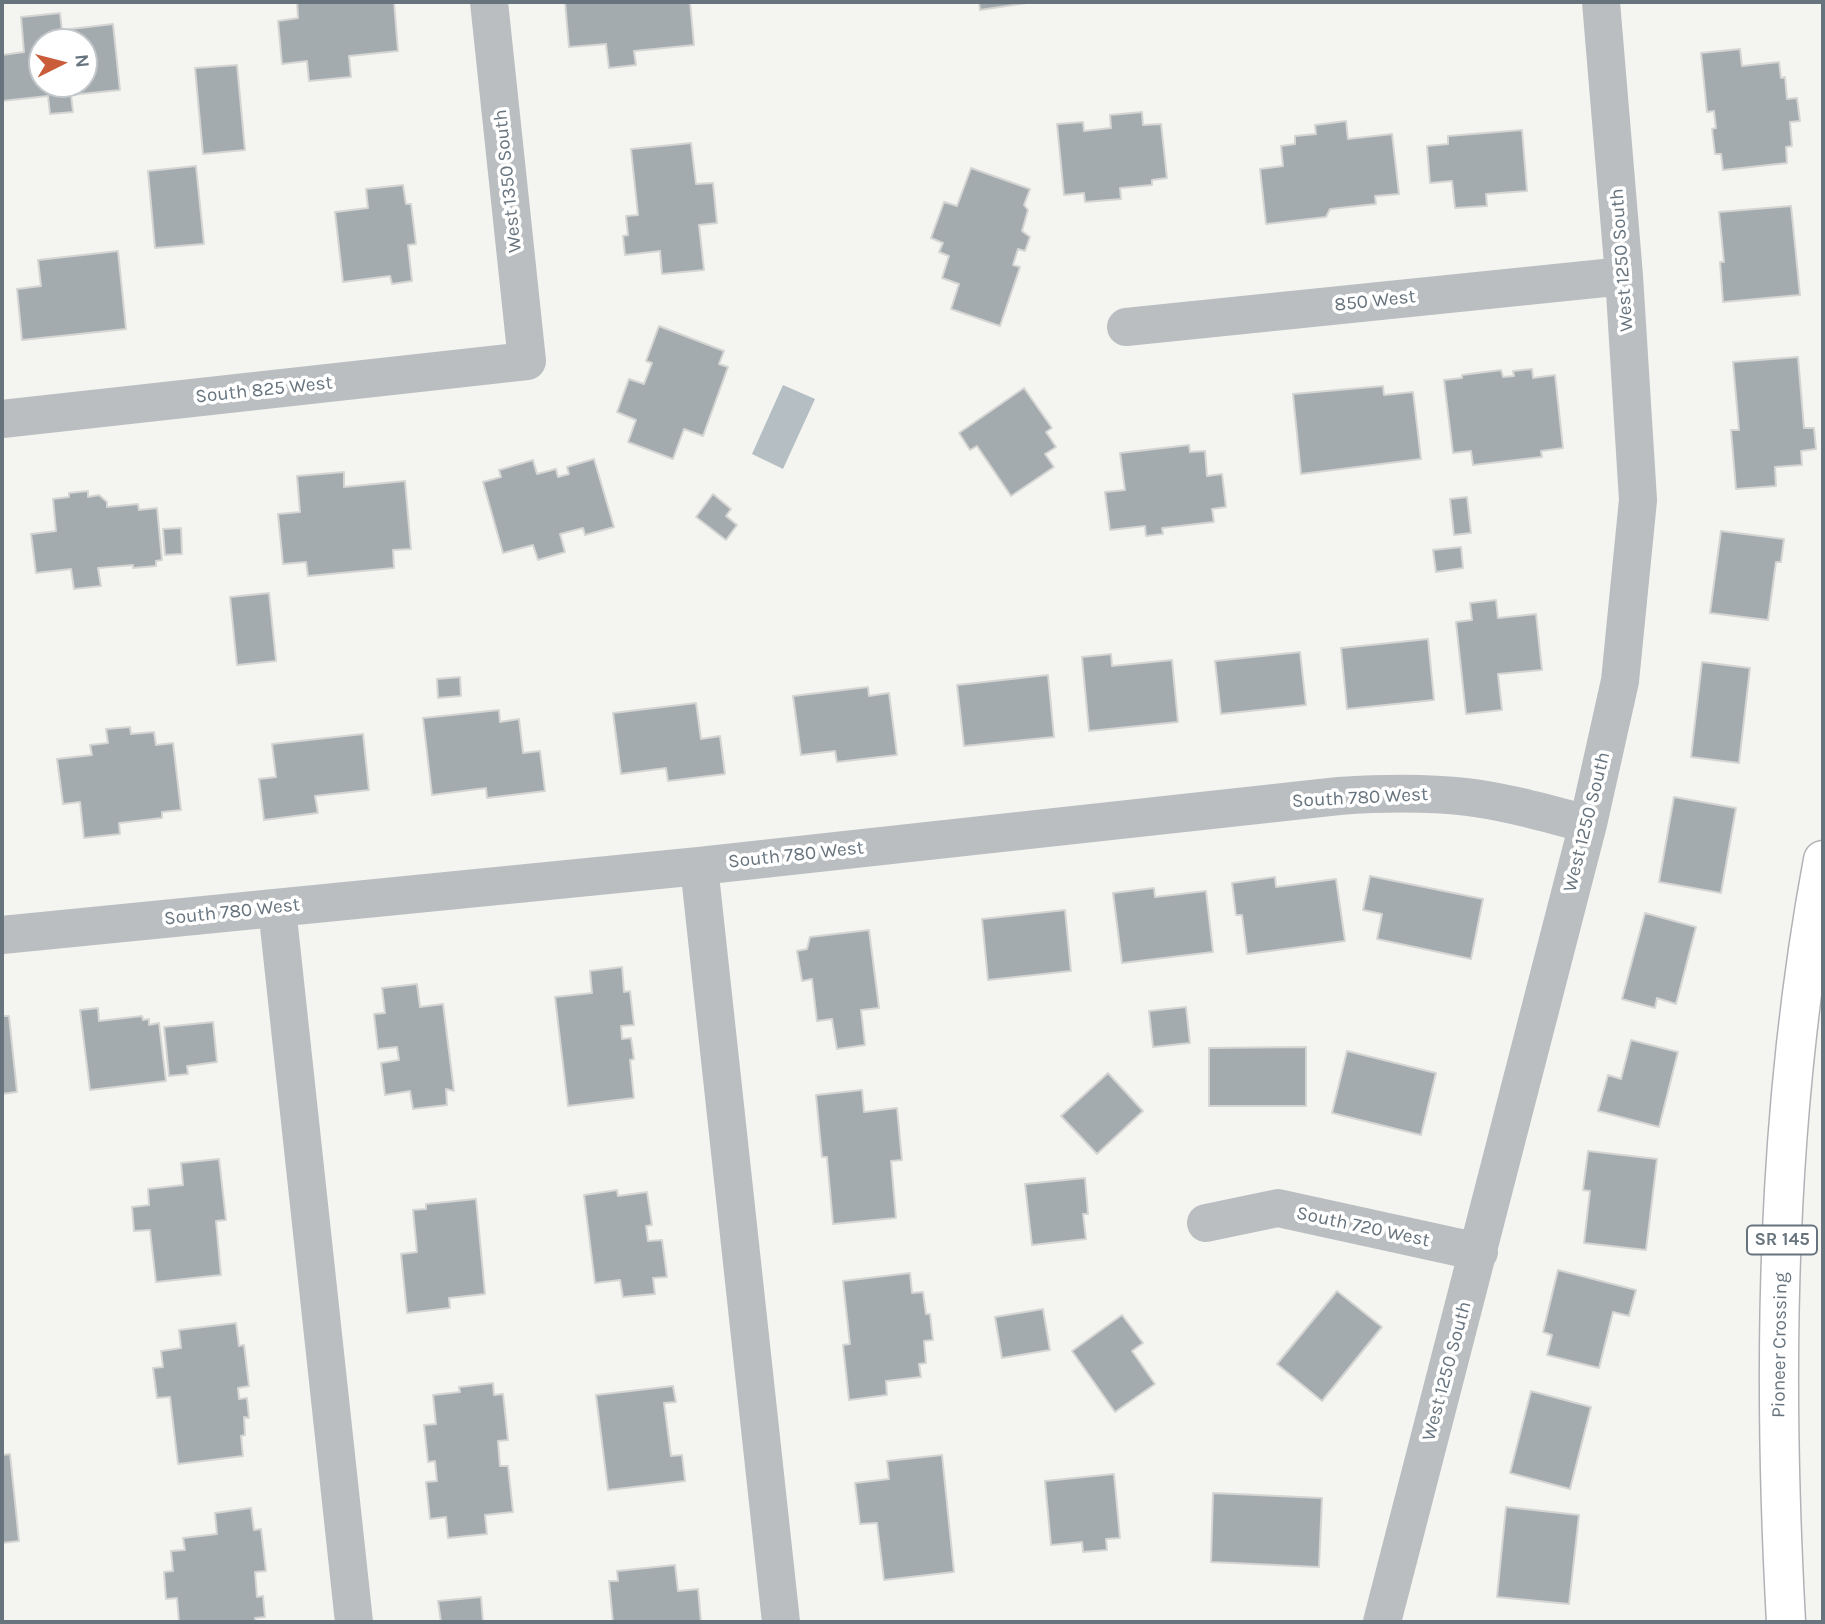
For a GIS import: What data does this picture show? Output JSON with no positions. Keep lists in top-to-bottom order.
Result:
{
  "streets": {
    "highway": ["SR 145", "Pioneer Crossing"],
    "street": [
      "West 1350 South",
      "West 1250 South",
      "850 West",
      "South 825 West",
      "South 780 West",
      "South 720 West"
    ]
  },
  "crossings": [
    ["West 1350 South", "South 825 West"],
    ["West 1250 South", "850 West"],
    ["West 1250 South", "South 780 West"],
    ["West 1250 South", "South 720 West"]
  ],
  "north": "right"
}
